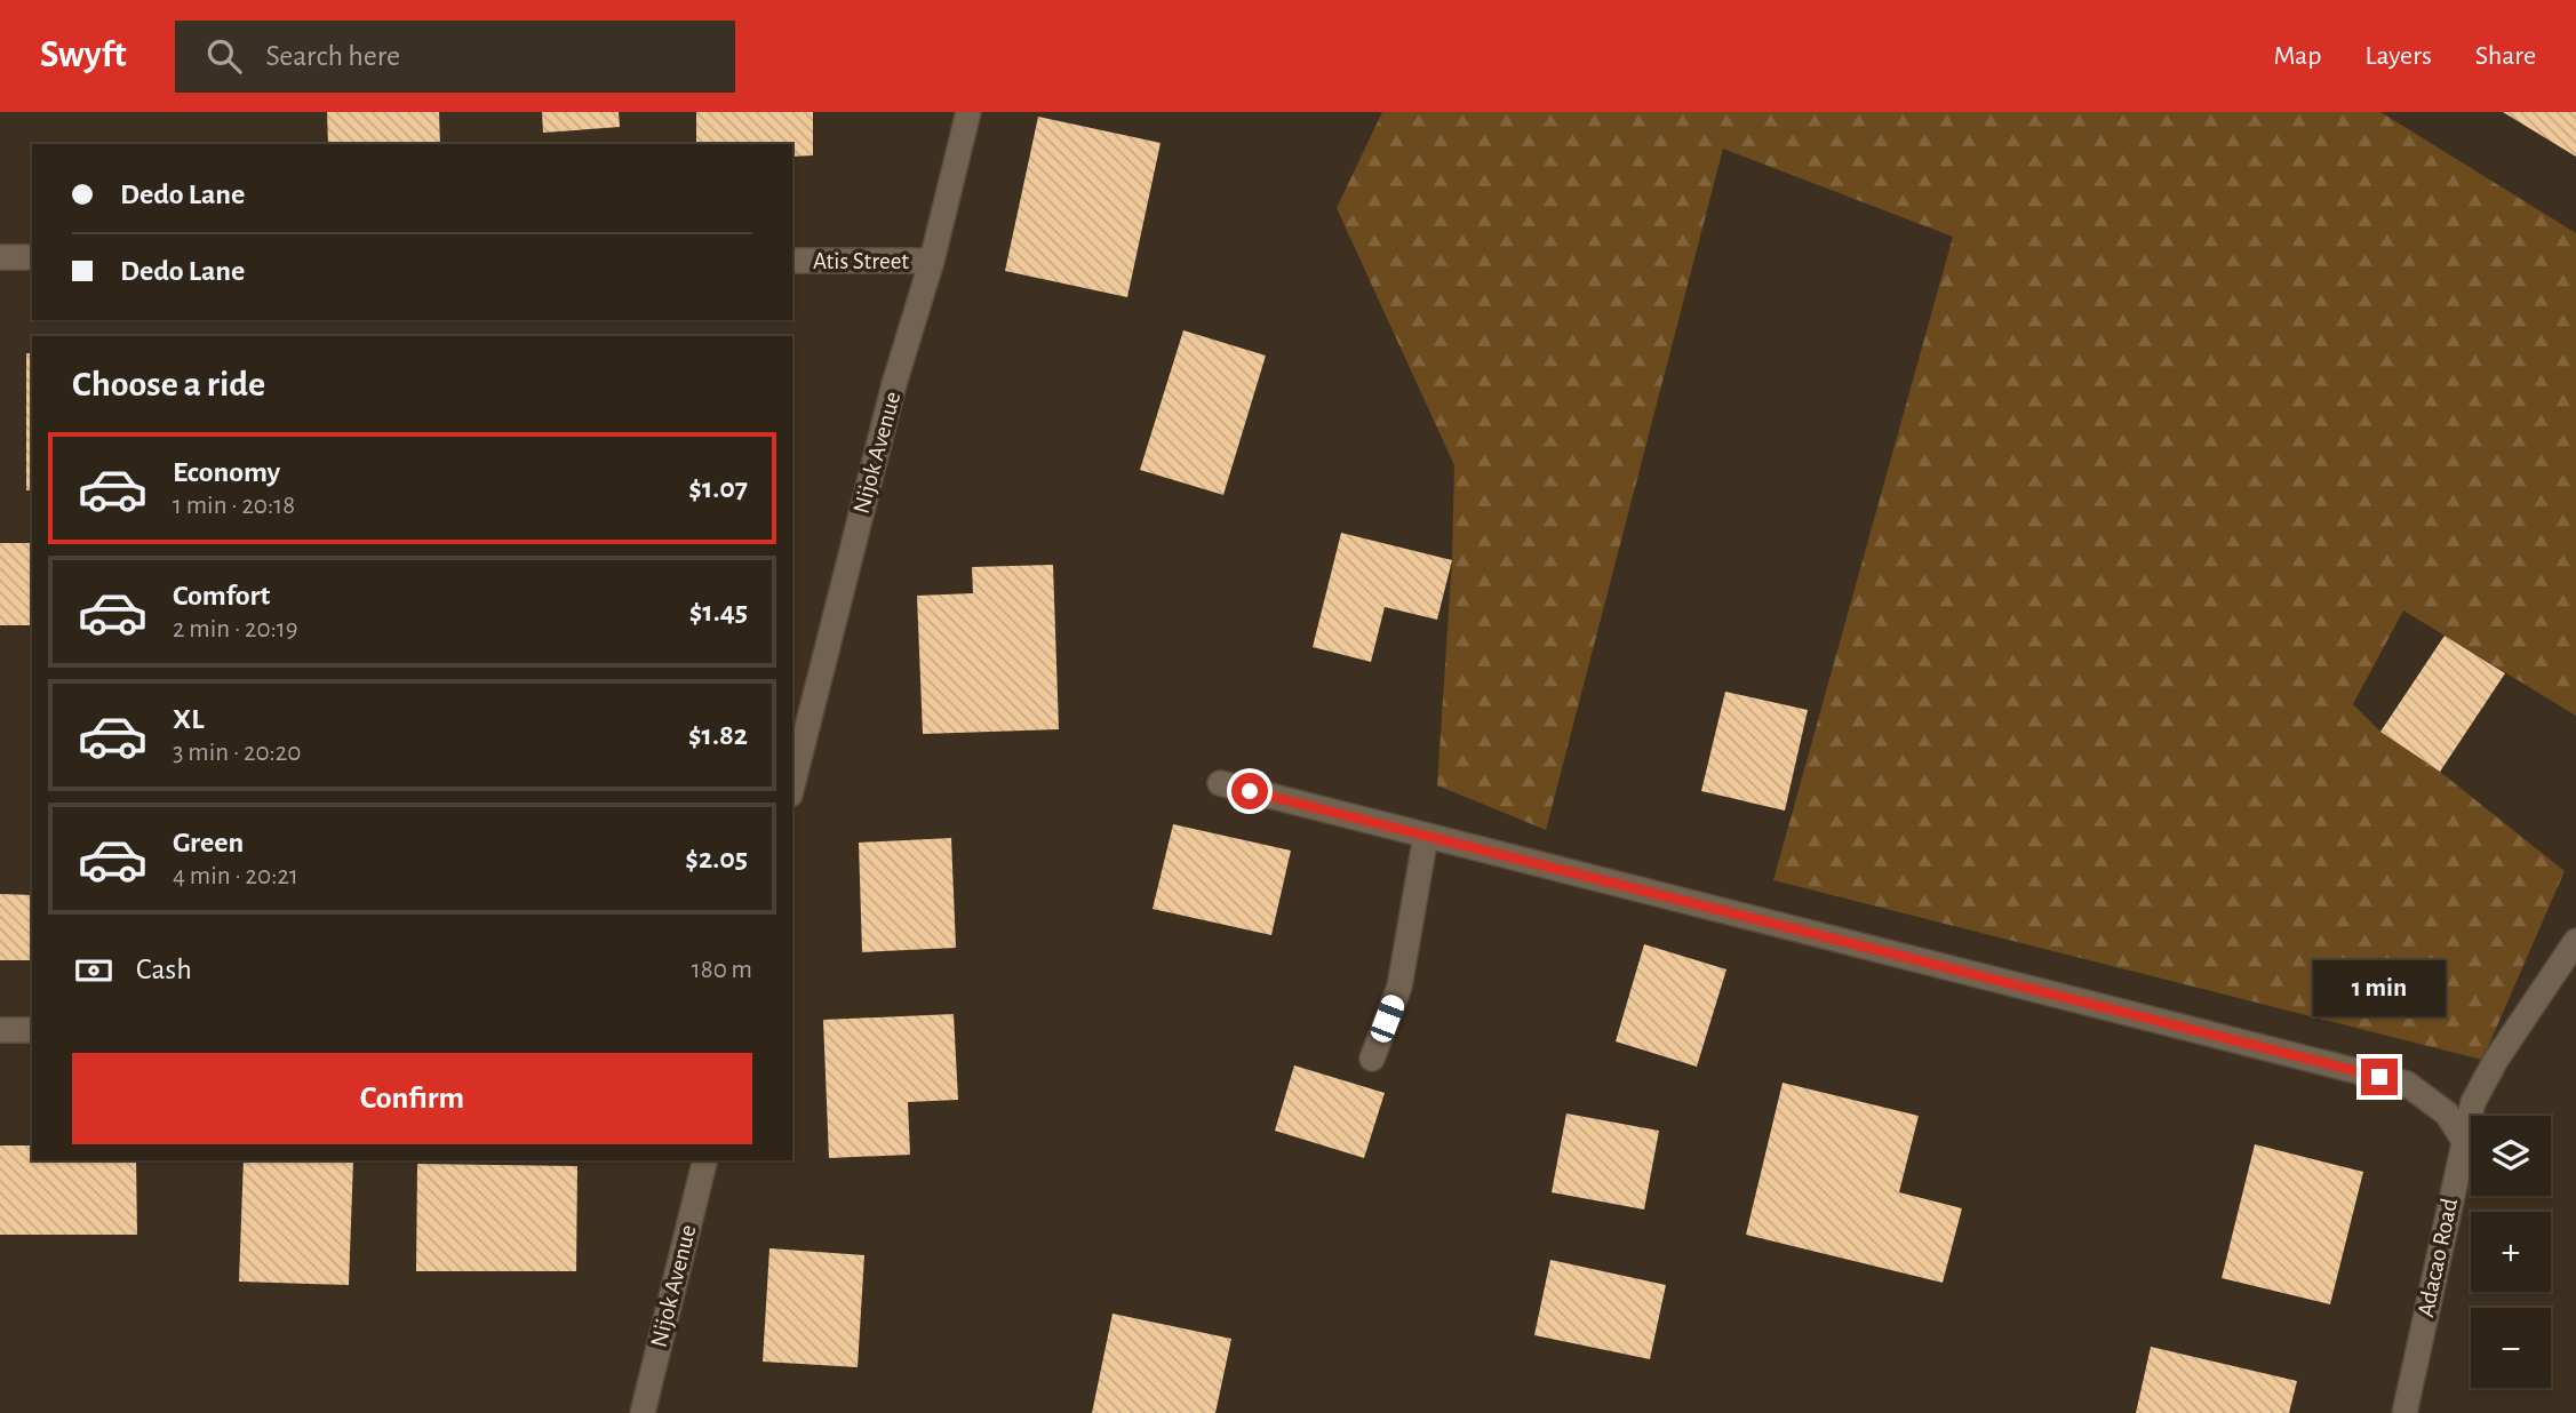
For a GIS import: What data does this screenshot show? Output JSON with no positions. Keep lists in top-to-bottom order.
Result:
{
  "streets": {
    "street": ["Atis Street", "Nijok Avenue", "Adacao Road"]
  },
  "crossings": [
    ["Atis Street", "Nijok Avenue"]
  ],
  "page": {
    "header": "Swyft",
    "search": "Search here",
    "nav": ["Map", "Layers", "Share"],
    "banner": ["Dedo Lane", "Dedo Lane"],
    "heading": "Choose a ride",
    "list": [
      {
        "name": "Economy",
        "note": "1 min · 20:18",
        "value": "$1.07"
      },
      {
        "name": "Comfort",
        "note": "2 min · 20:19",
        "value": "$1.45"
      },
      {
        "name": "XL",
        "note": "3 min · 20:20",
        "value": "$1.82"
      },
      {
        "name": "Green",
        "note": "4 min · 20:21",
        "value": "$2.05"
      }
    ],
    "pay": ["Cash", "180 m"],
    "bubble": "1 min",
    "buttons": "Confirm",
    "map_buttons": ["+", "−"]
  }
}
